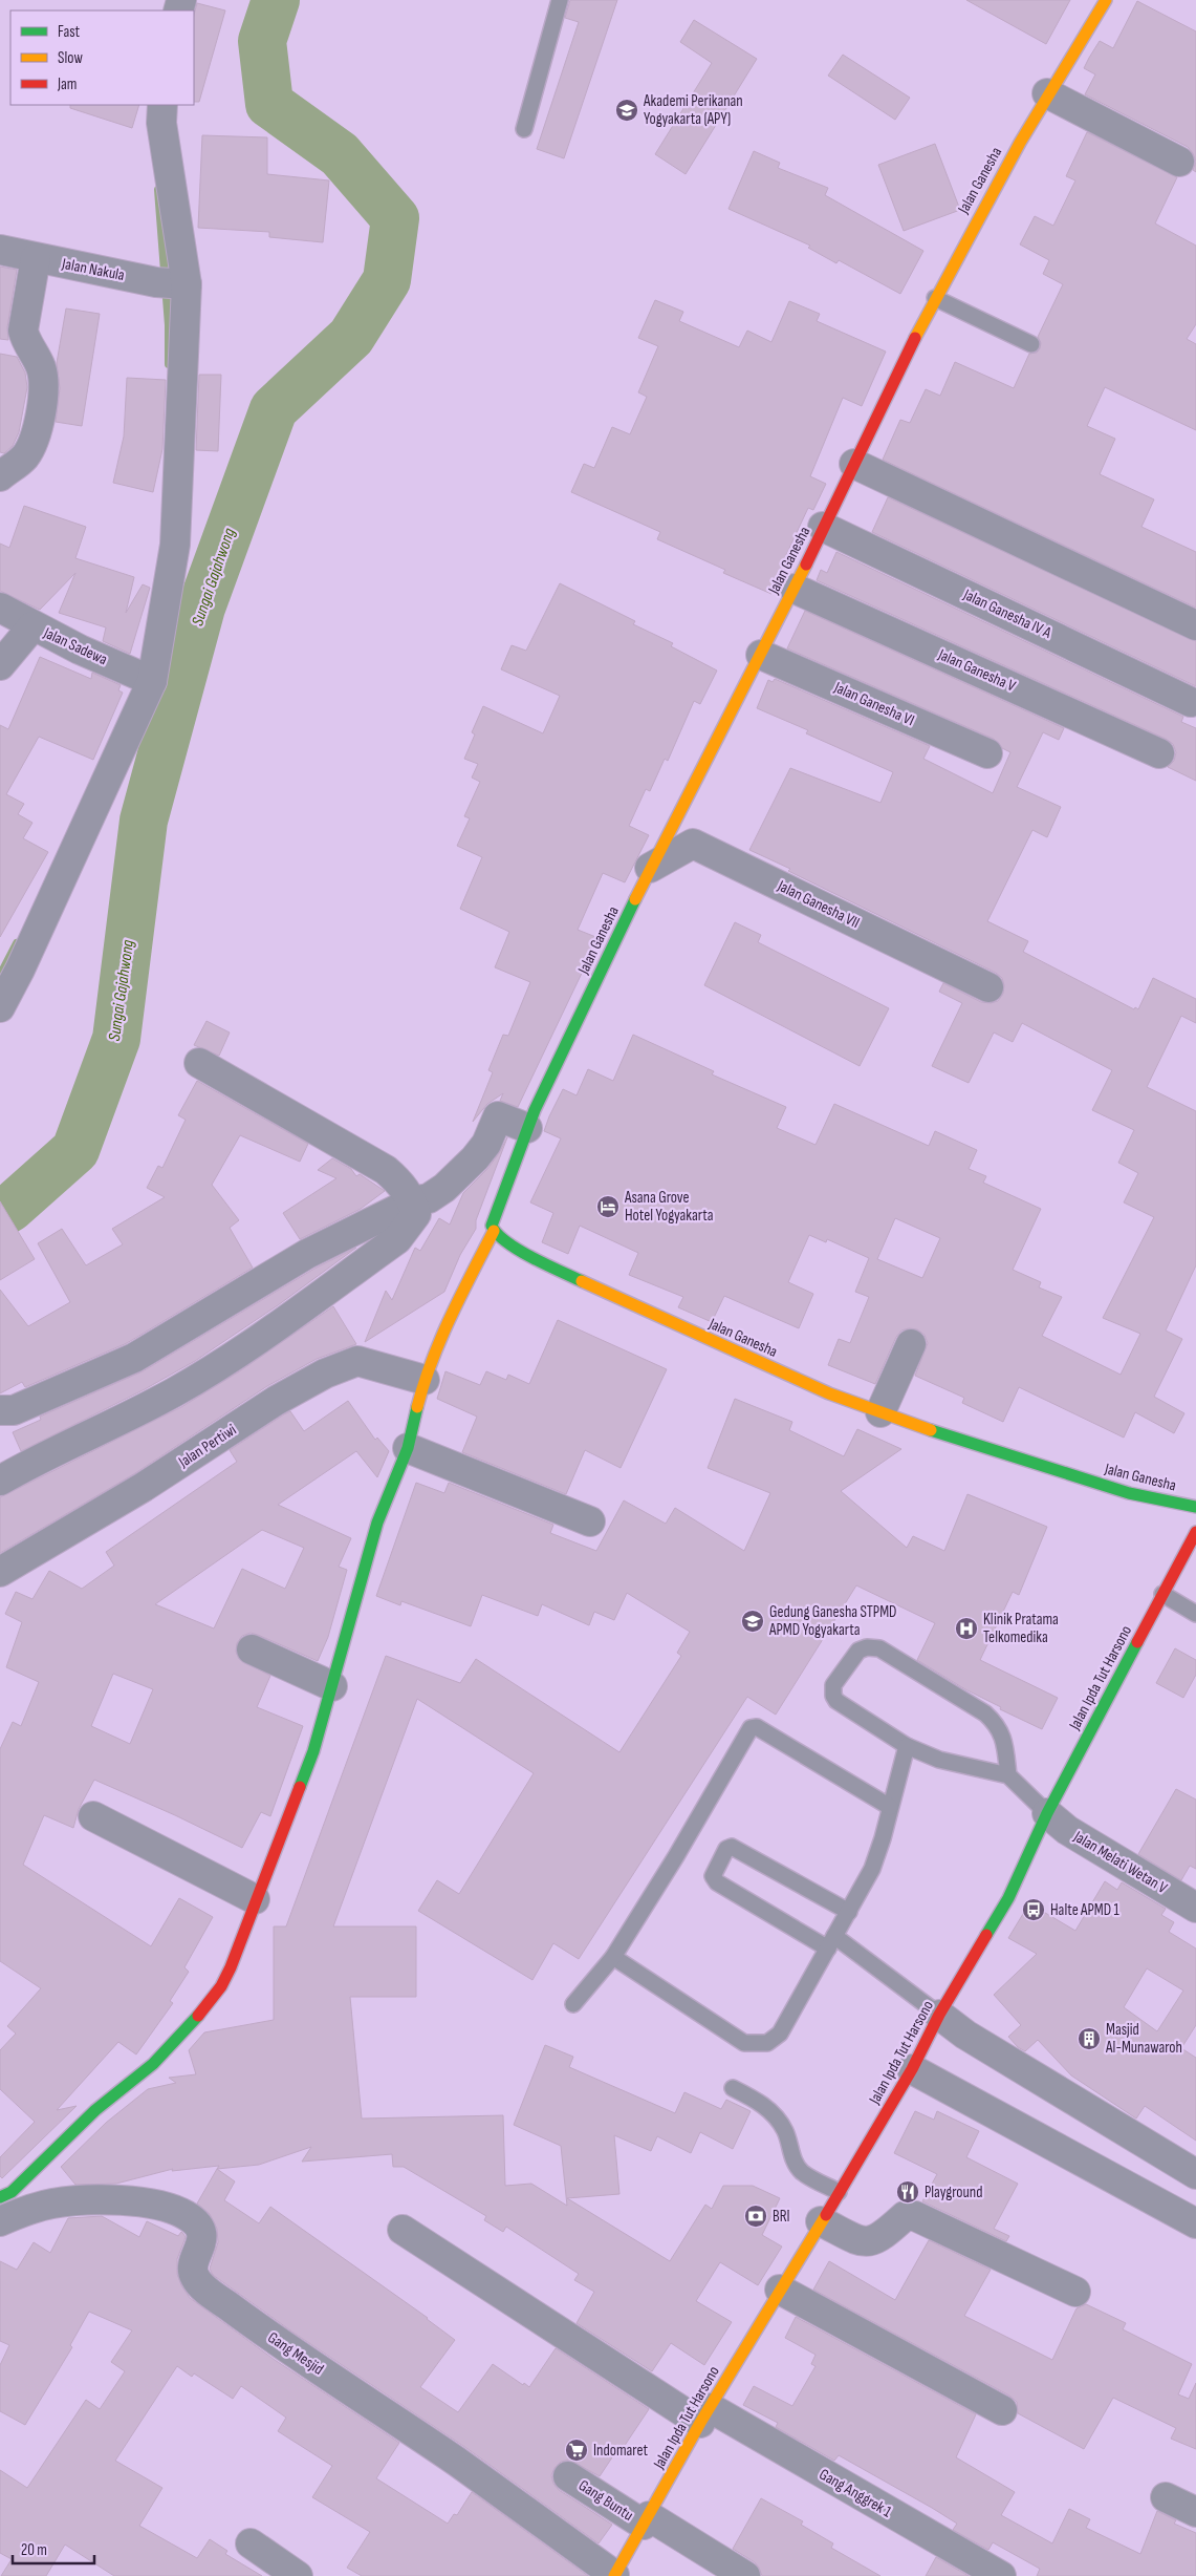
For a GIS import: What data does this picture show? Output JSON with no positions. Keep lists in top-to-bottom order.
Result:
{
  "streets": {
    "street": [
      "Jalan Ganesha",
      "Jalan Nakula",
      "Jalan Ganesha IV A",
      "Jalan Sadewa",
      "Jalan Ganesha V",
      "Jalan Ganesha VI",
      "Jalan Ganesha VII",
      "Jalan Pertiwi",
      "Jalan Ipda Tut Harsono",
      "Jalan Melati Wetan V",
      "Gang Mesjid",
      "Gang Anggrek 1",
      "Gang Buntu"
    ]
  },
  "crossings": [
    ["Jalan Ganesha", "Jalan Ganesha IV A"],
    ["Jalan Ganesha", "Jalan Ganesha V"],
    ["Jalan Ganesha", "Jalan Ganesha VI"],
    ["Jalan Ganesha", "Jalan Ganesha VII"],
    ["Jalan Ipda Tut Harsono", "Jalan Melati Wetan V"],
    ["Jalan Ipda Tut Harsono", "Gang Mesjid"],
    ["Jalan Ipda Tut Harsono", "Gang Anggrek 1"],
    ["Jalan Ipda Tut Harsono", "Gang Buntu"]
  ],
  "water": ["Sungai Gajahwong"],
  "places": {
    "school or university": ["Akademi Perikanan Yogyakarta (APY)", "Gedung Ganesha STPMD APMD Yogyakarta"],
    "hotel": ["Asana Grove Hotel Yogyakarta"],
    "hospital": ["Klinik Pratama Telkomedika"],
    "bus stop": ["Halte APMD 1"],
    "building": ["Masjid Al-Munawaroh"],
    "restaurant": ["Playground"],
    "bank": ["BRI"],
    "supermarket": ["Indomaret"]
  },
  "legend": ["Fast", "Slow", "Jam"],
  "scale_bar": "20 m"
}
